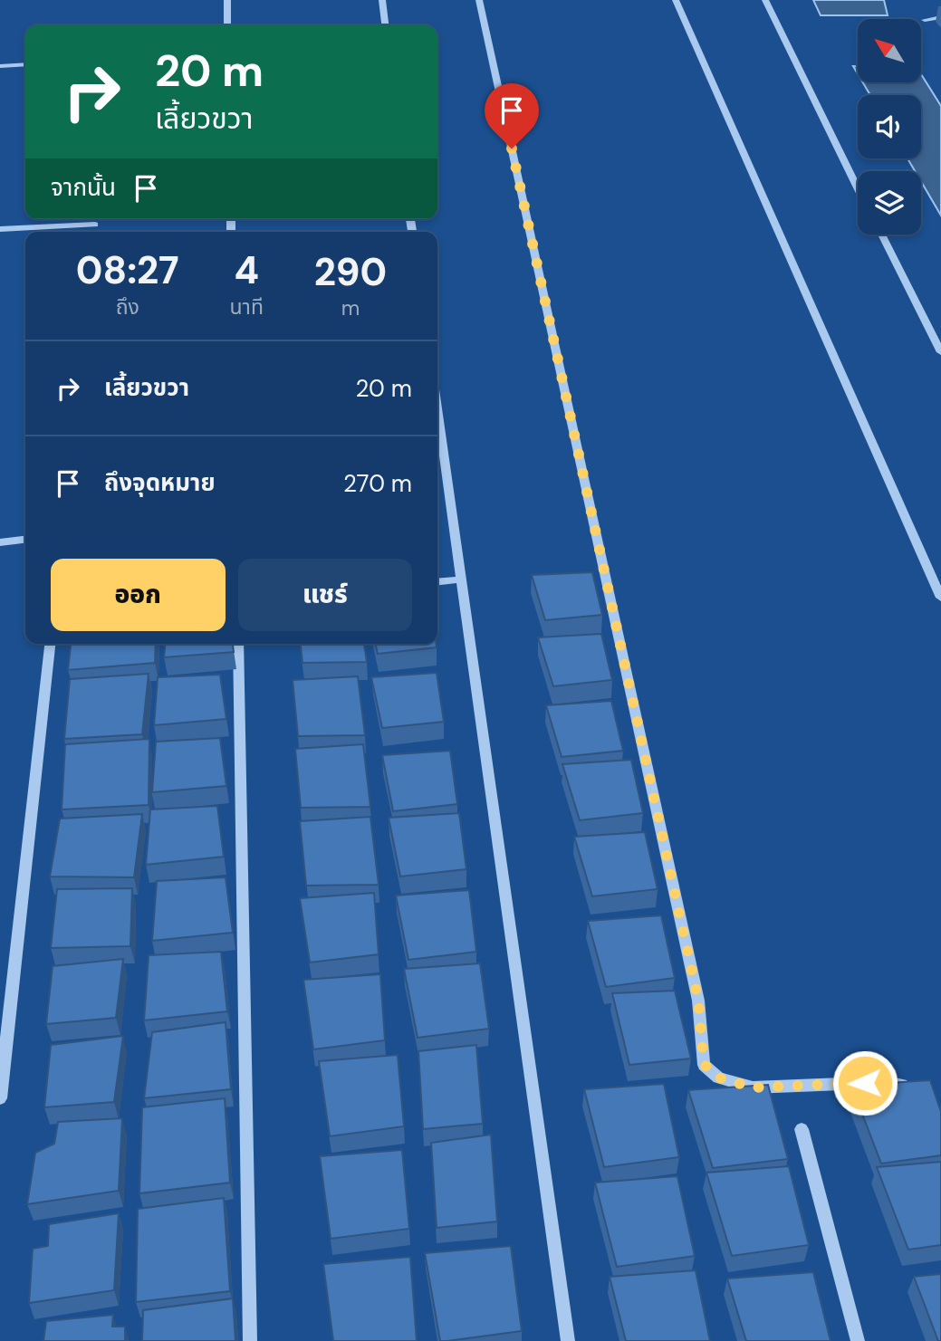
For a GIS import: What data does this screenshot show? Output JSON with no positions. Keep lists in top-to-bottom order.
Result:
{
  "north": "top left",
  "page": {
    "turn": ["20 m", "เลี้ยวขวา"],
    "then": "จากนั้น",
    "eta": [
      "08:27",
      "ถึง",
      "4",
      "นาที",
      "290",
      "m"
    ],
    "list": [
      {
        "name": "เลี้ยวขวา",
        "value": "20 m"
      },
      {
        "name": "ถึงจุดหมาย",
        "value": "270 m"
      }
    ],
    "buttons": ["ออก", "แชร์"]
  }
}
